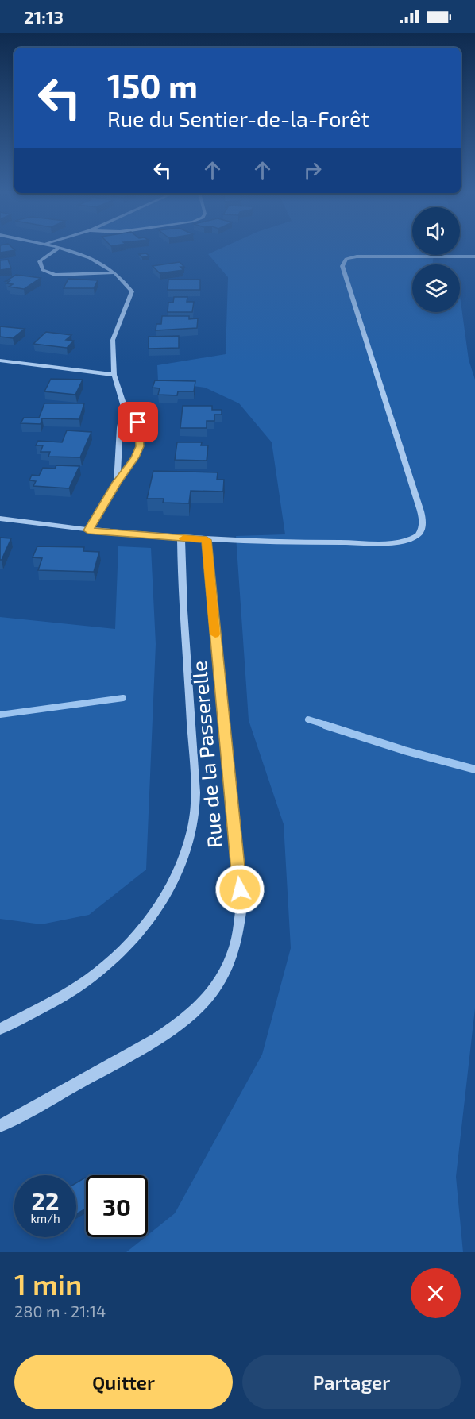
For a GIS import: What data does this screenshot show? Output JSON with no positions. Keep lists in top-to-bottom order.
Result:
{
  "streets": {
    "street": ["Rue de la Passerelle"]
  },
  "page": {
    "status": "21:13",
    "turn": ["150 m", "Rue du Sentier-de-la-Forêt"],
    "speed": "22 km/h",
    "limit": "30",
    "heading": ["1 min", "280 m · 21:14"],
    "buttons": ["Quitter", "Partager"]
  }
}
